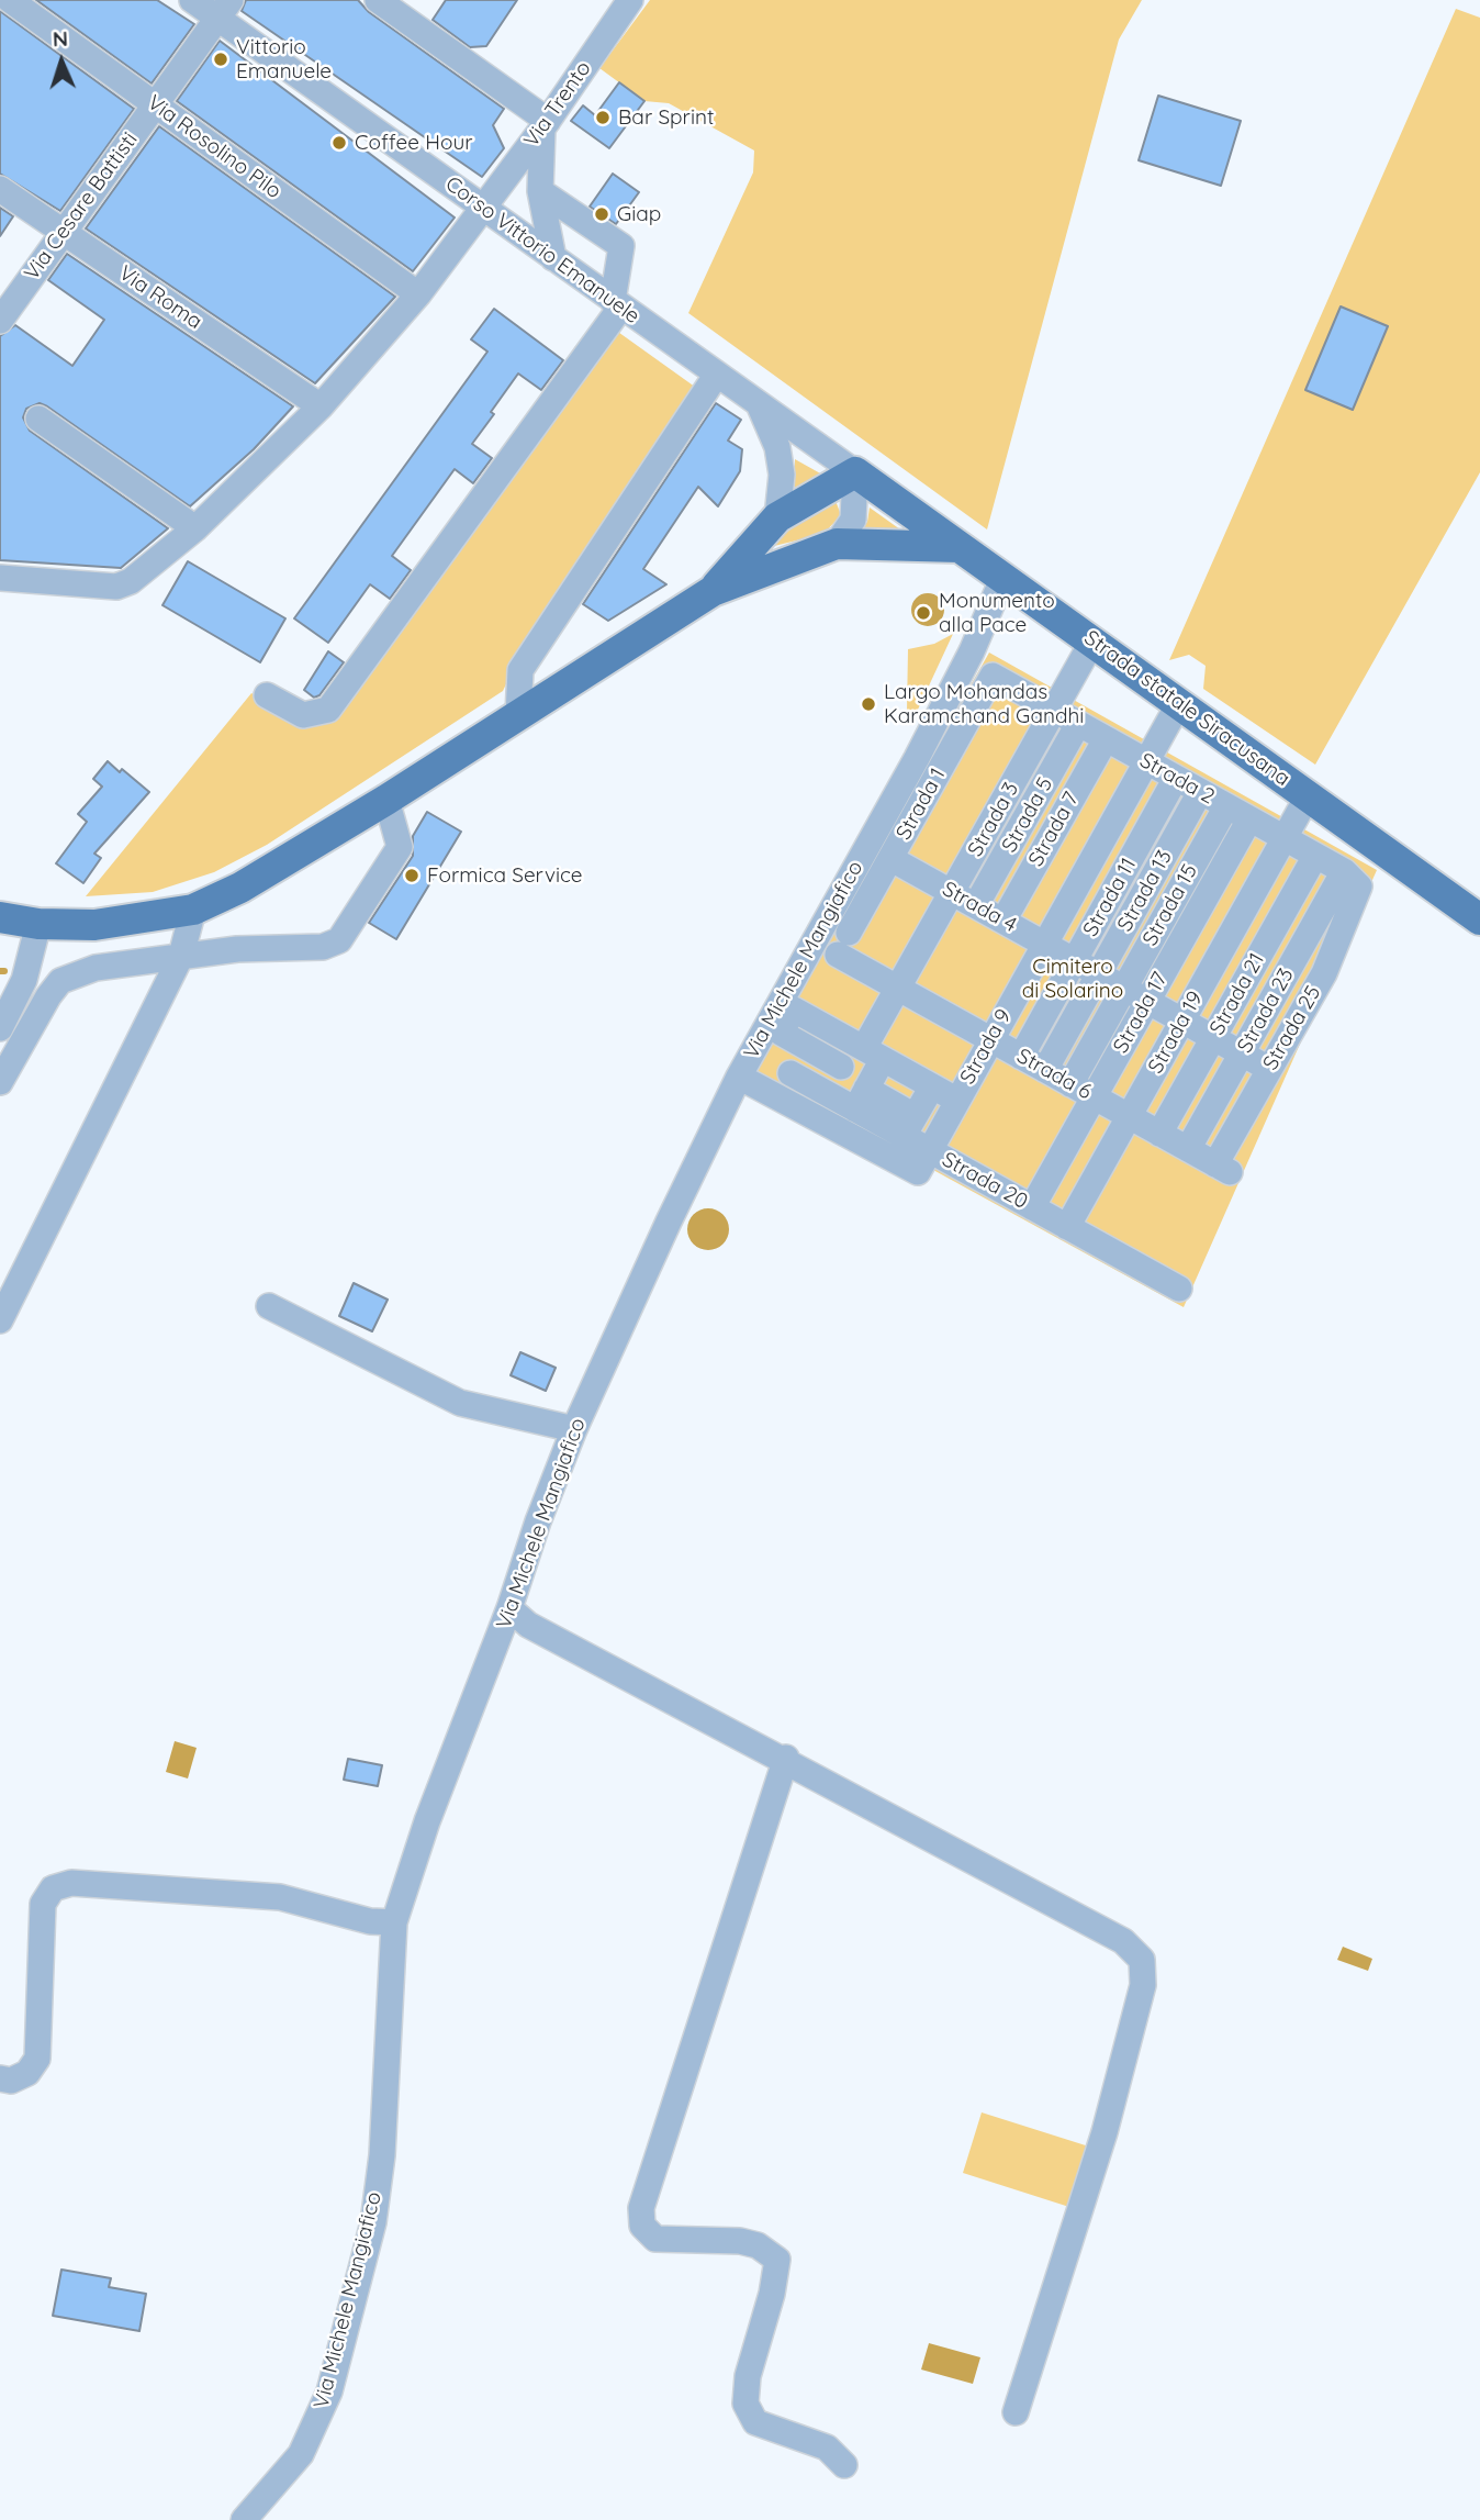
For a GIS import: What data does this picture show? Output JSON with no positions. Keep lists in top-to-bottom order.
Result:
{
  "streets": {
    "main road": ["Strada statale Siracusana"],
    "street": [
      "Via Trento",
      "Via Rosolino Pilo",
      "Via Cesare Battisti",
      "Corso Vittorio Emanuele",
      "Via Roma",
      "Strada 2",
      "Strada 1",
      "Strada 5",
      "Strada 3",
      "Strada 7",
      "Strada 13",
      "Strada 11",
      "Strada 15",
      "Strada 4",
      "Via Michele Mangiafico",
      "Strada 21",
      "Strada 23",
      "Strada 17",
      "Strada 25",
      "Strada 19",
      "Strada 9",
      "Strada 6",
      "Strada 20"
    ]
  },
  "crossings": [
    ["Via Trento", "Via Rosolino Pilo"],
    ["Via Trento", "Corso Vittorio Emanuele"],
    ["Via Trento", "Via Roma"],
    ["Via Rosolino Pilo", "Via Cesare Battisti"],
    ["Via Cesare Battisti", "Corso Vittorio Emanuele"],
    ["Via Cesare Battisti", "Via Roma"],
    ["Corso Vittorio Emanuele", "Strada statale Siracusana"],
    ["Strada statale Siracusana", "Strada 3"],
    ["Strada statale Siracusana", "Via Michele Mangiafico"],
    ["Strada statale Siracusana", "Strada 19"],
    ["Strada statale Siracusana", "Strada 9"],
    ["Strada 2", "Strada 1"],
    ["Strada 2", "Strada 5"],
    ["Strada 2", "Strada 3"],
    ["Strada 2", "Strada 7"],
    ["Strada 2", "Strada 13"],
    ["Strada 2", "Strada 11"],
    ["Strada 2", "Strada 15"],
    ["Strada 2", "Strada 21"],
    ["Strada 2", "Strada 23"],
    ["Strada 2", "Strada 17"],
    ["Strada 2", "Strada 25"],
    ["Strada 2", "Strada 19"],
    ["Strada 2", "Strada 9"],
    ["Strada 1", "Strada 4"],
    ["Strada 1", "Strada 6"],
    ["Strada 5", "Strada 4"],
    ["Strada 3", "Strada 4"],
    ["Strada 3", "Strada 6"],
    ["Strada 3", "Strada 20"],
    ["Strada 7", "Strada 4"],
    ["Strada 13", "Strada 4"],
    ["Strada 13", "Strada 6"],
    ["Strada 11", "Strada 4"],
    ["Strada 11", "Strada 6"],
    ["Strada 15", "Strada 4"],
    ["Strada 15", "Strada 6"],
    ["Strada 4", "Strada 21"],
    ["Strada 4", "Strada 23"],
    ["Strada 4", "Strada 17"],
    ["Strada 4", "Strada 25"],
    ["Strada 4", "Strada 19"],
    ["Strada 4", "Strada 9"],
    ["Strada 21", "Strada 6"],
    ["Strada 23", "Strada 25"],
    ["Strada 23", "Strada 6"],
    ["Strada 17", "Strada 6"],
    ["Strada 17", "Strada 20"],
    ["Strada 25", "Strada 6"],
    ["Strada 19", "Strada 6"],
    ["Strada 19", "Strada 20"],
    ["Strada 9", "Strada 6"],
    ["Strada 9", "Strada 20"]
  ],
  "parks": ["Cimitero di Solarino"],
  "places": [
    "Vittorio Emanuele",
    "Bar Sprint",
    "Coffee Hour",
    "Giap",
    "Monumento alla Pace",
    "Largo Mohandas Karamchand Gandhi",
    "Formica Service"
  ],
  "north": "top"
}
